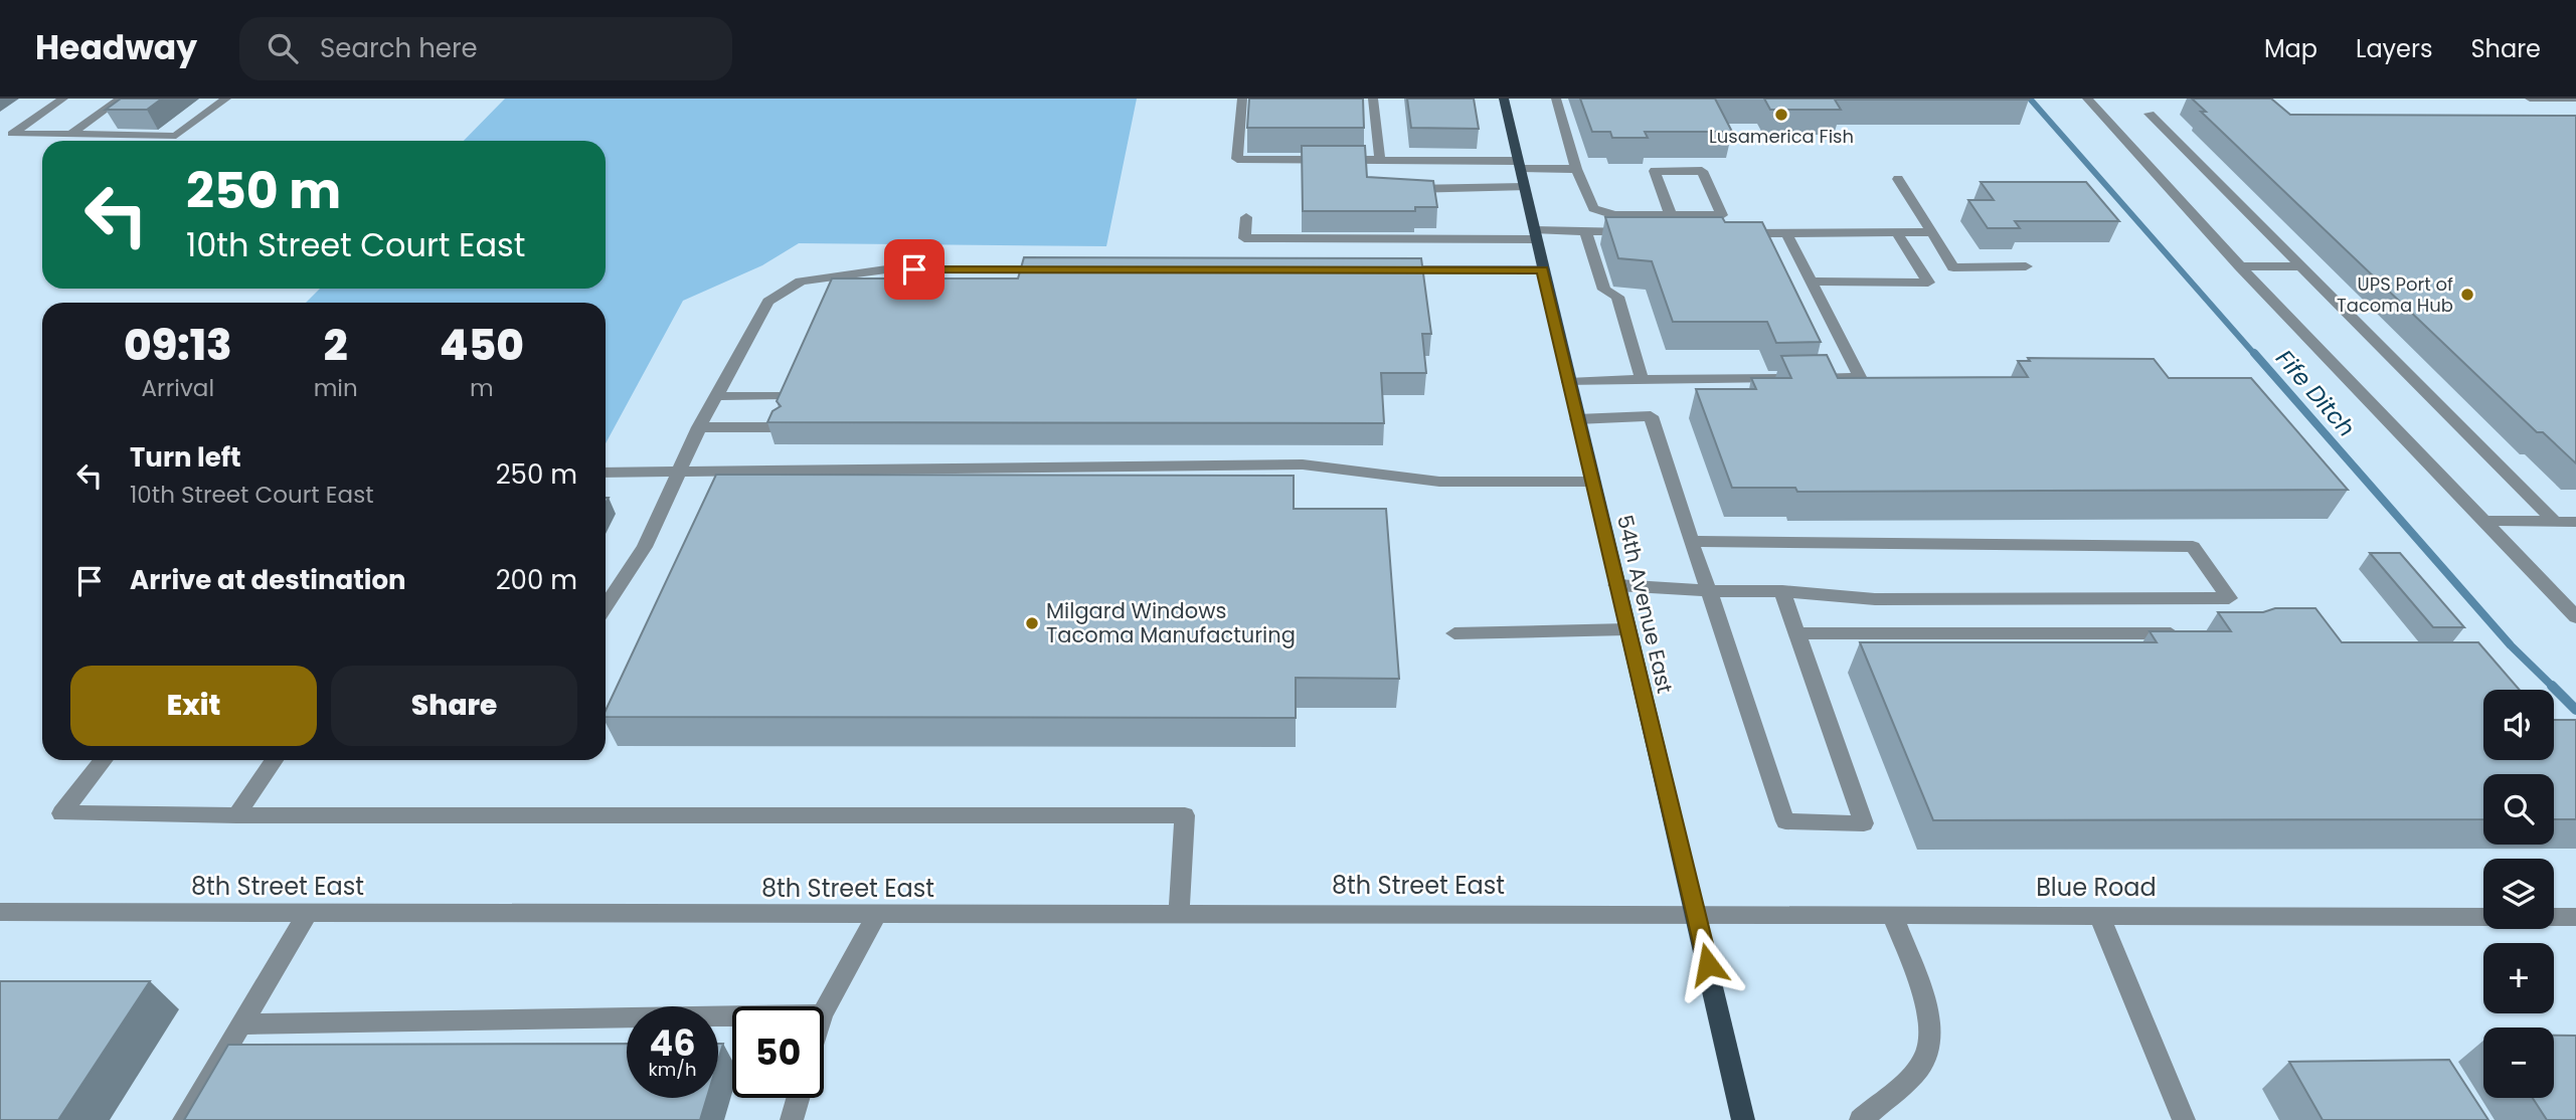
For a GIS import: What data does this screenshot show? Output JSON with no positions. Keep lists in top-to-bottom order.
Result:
{
  "streets": {
    "main road": ["54th Avenue East"],
    "street": ["8th Street East", "Blue Road"]
  },
  "crossings": [
    ["54th Avenue East", "8th Street East"],
    ["54th Avenue East", "Blue Road"],
    ["8th Street East", "Blue Road"]
  ],
  "water": ["Fife Ditch"],
  "places": ["Lusamerica Fish", "UPS Port of Tacoma Hub", "Milgard Windows Tacoma Manufacturing"],
  "page": {
    "header": "Headway",
    "search": "Search here",
    "nav": ["Map", "Layers", "Share"],
    "turn": ["250 m", "10th Street Court East"],
    "eta": [
      "09:13",
      "Arrival",
      "2",
      "min",
      "450",
      "m"
    ],
    "list": [
      {
        "name": "Turn left",
        "note": "10th Street Court East",
        "value": "250 m"
      },
      {
        "name": "Arrive at destination",
        "value": "200 m"
      }
    ],
    "buttons": ["Exit", "Share"],
    "map_buttons": ["+", "−"],
    "speed": "46 km/h",
    "limit": "50"
  }
}
